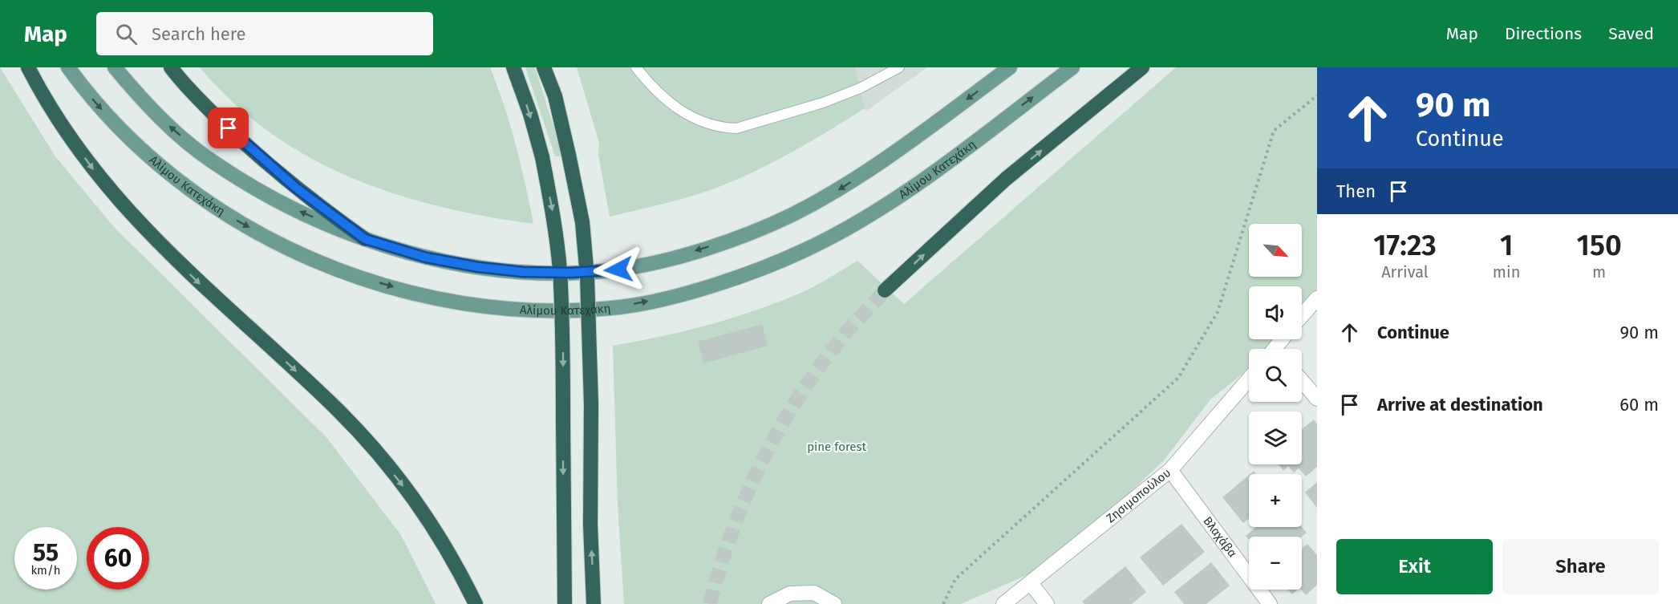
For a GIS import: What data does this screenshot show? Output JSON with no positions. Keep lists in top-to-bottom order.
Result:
{
  "streets": {
    "main road": ["Αλίμου Κατεχάκη"],
    "street": ["Ζησιμοπούλου", "Βλαχάβα"]
  },
  "crossings": [
    ["Ζησιμοπούλου", "Βλαχάβα"]
  ],
  "parks": ["pine forest"],
  "north": "bottom right",
  "page": {
    "header": "Map",
    "search": "Search here",
    "nav": ["Map", "Directions", "Saved"],
    "turn": ["90 m", "Continue"],
    "then": "Then",
    "eta": [
      "17:23",
      "Arrival",
      "1",
      "min",
      "150",
      "m"
    ],
    "map_buttons": ["+", "−"],
    "list": [
      {
        "name": "Continue",
        "value": "90 m"
      },
      {
        "name": "Arrive at destination",
        "value": "60 m"
      }
    ],
    "speed": "55 km/h",
    "limit": "60",
    "buttons": ["Exit", "Share"]
  }
}
